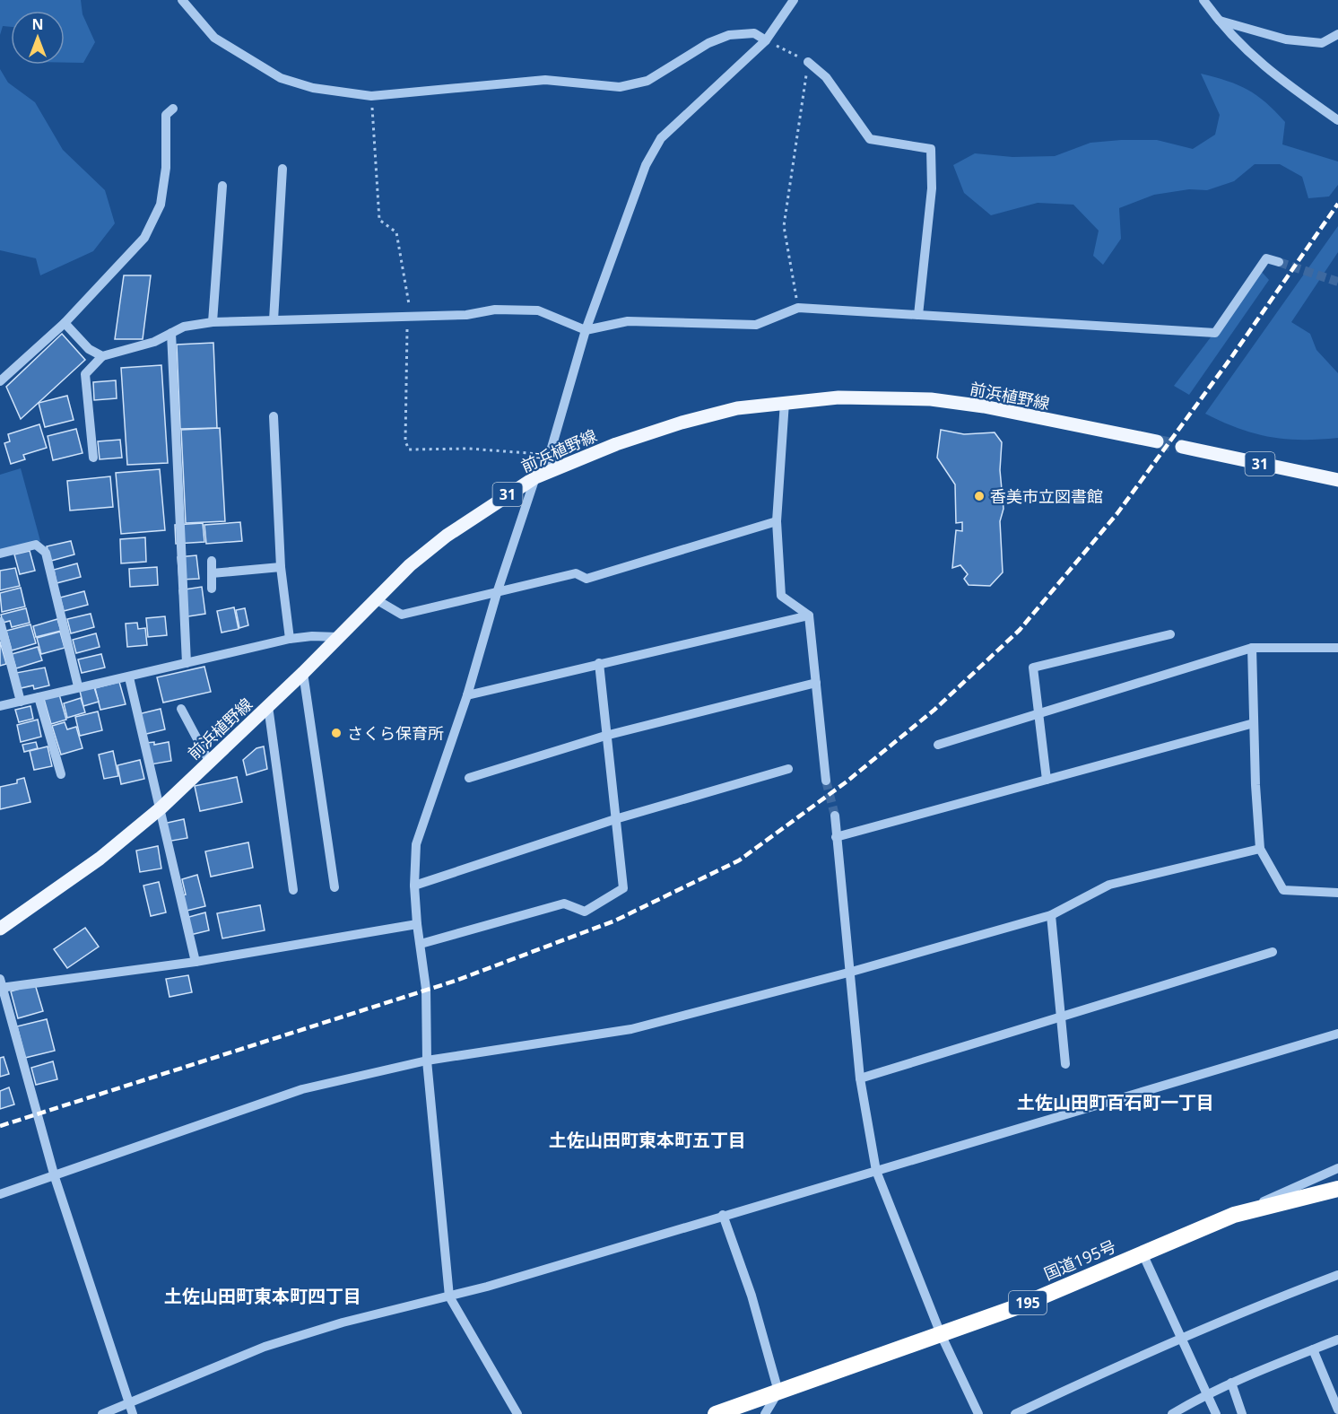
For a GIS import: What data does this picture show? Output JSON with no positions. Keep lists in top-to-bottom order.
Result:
{
  "streets": {
    "highway": ["国道195号", "195"],
    "main road": ["前浜植野線", "31"]
  },
  "districts": ["土佐山田町百石町一丁目", "土佐山田町東本町五丁目", "土佐山田町東本町四丁目"],
  "places": ["香美市立図書館", "さくら保育所"],
  "north": "top"
}
